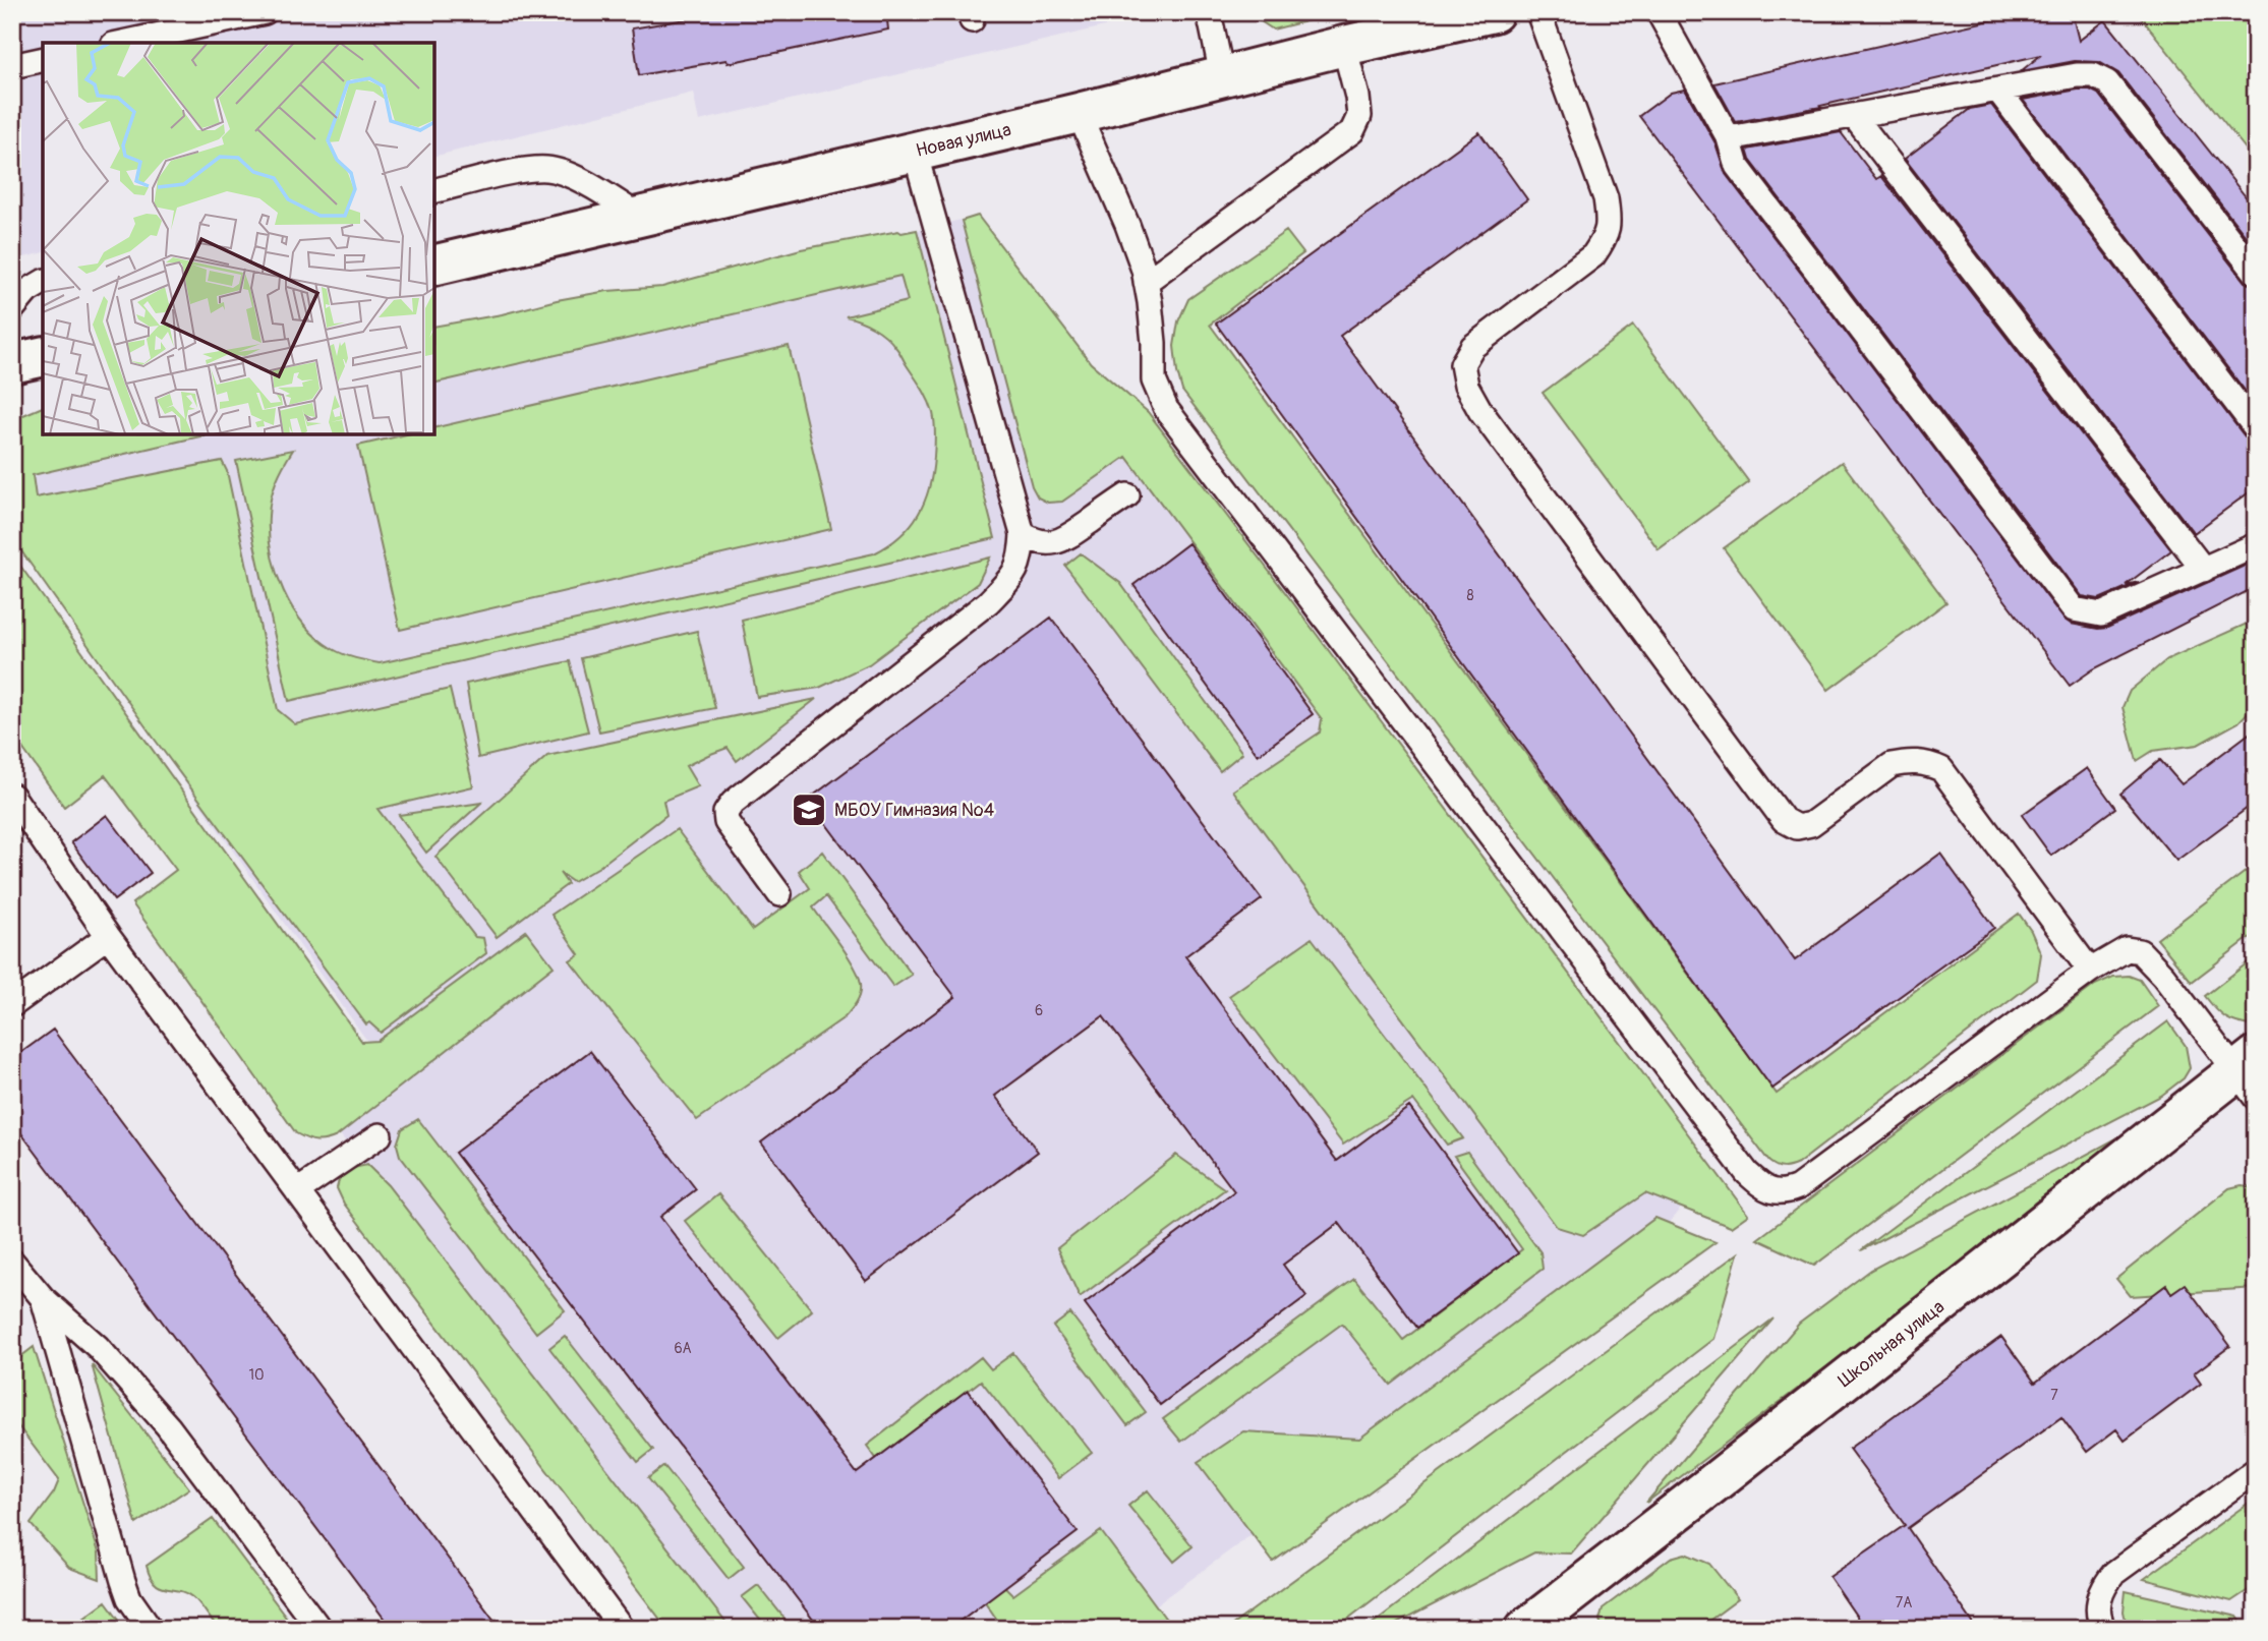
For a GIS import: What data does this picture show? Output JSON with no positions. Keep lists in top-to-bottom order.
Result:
{
  "streets": {
    "street": ["Новая улица", "Школьная улица"]
  },
  "places": {
    "school or university": ["МБОУ Гимназия №4"]
  },
  "house_numbers": [
    "8",
    "6",
    "6А",
    "10",
    "7",
    "7А"
  ]
}
